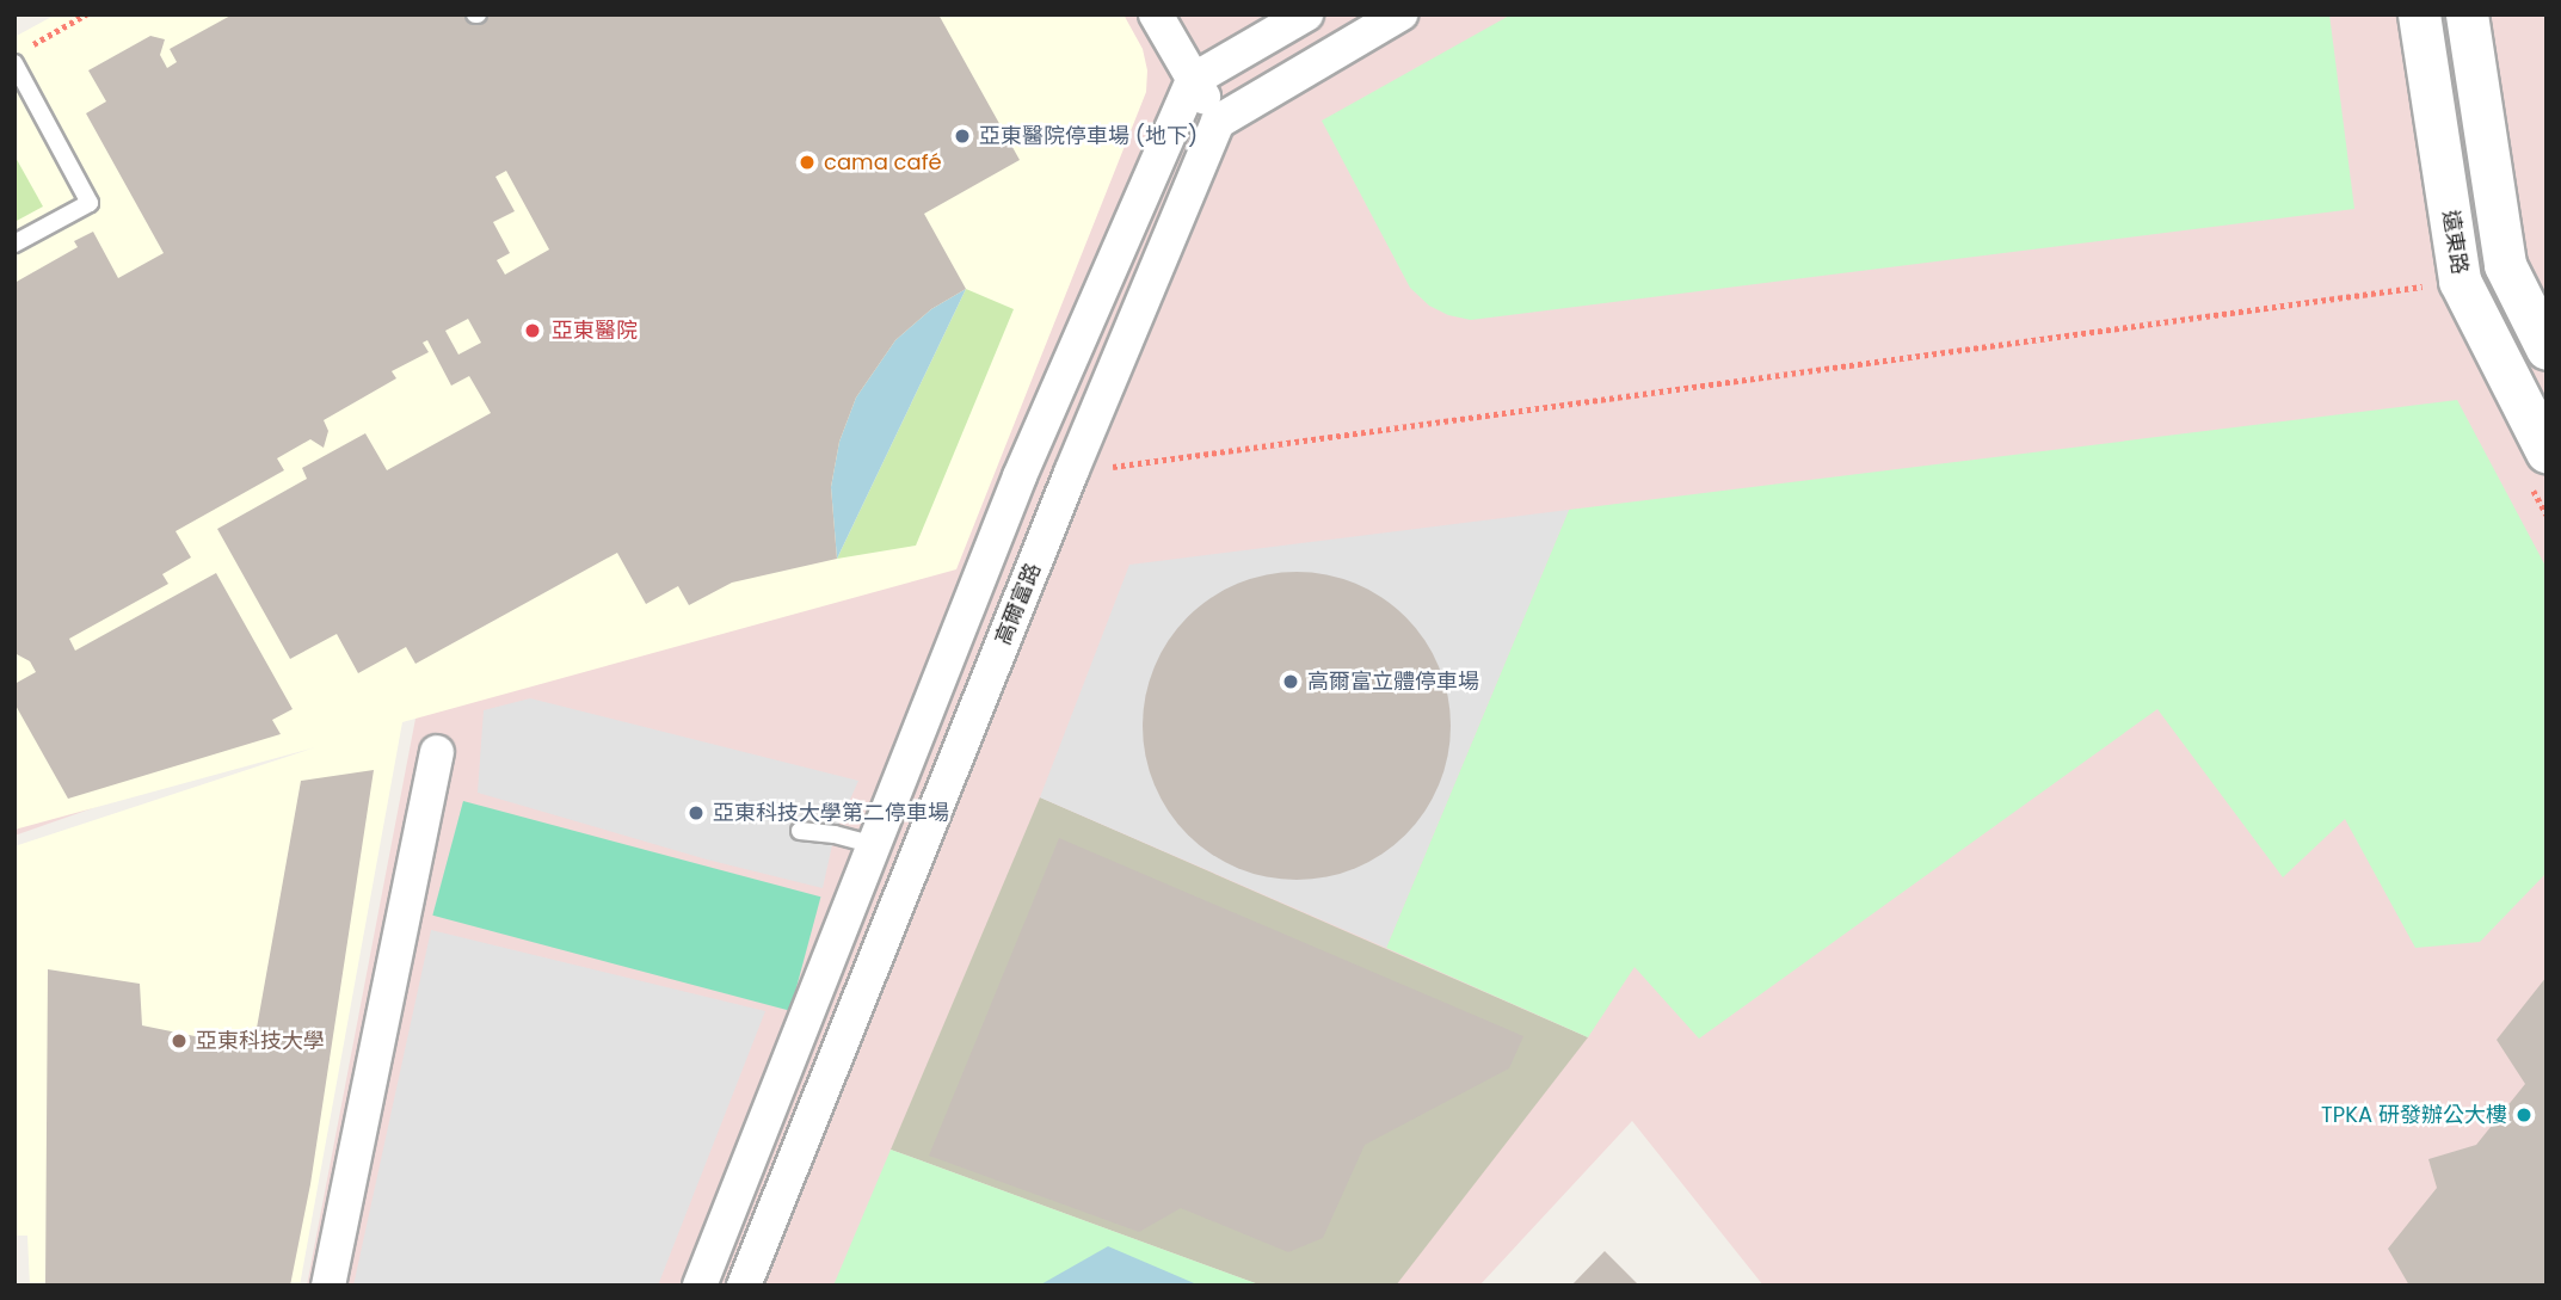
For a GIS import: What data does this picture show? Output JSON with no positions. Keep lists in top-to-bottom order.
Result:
{
  "streets": {
    "street": ["遠東路", "高爾富路"]
  },
  "places": [
    "亞東醫院停車場 (地下)",
    "cama café",
    "亞東醫院",
    "高爾富立體停車場",
    "亞東科技大學第二停車場",
    "亞東科技大學",
    "TPKA 研發辦公大樓"
  ]
}
